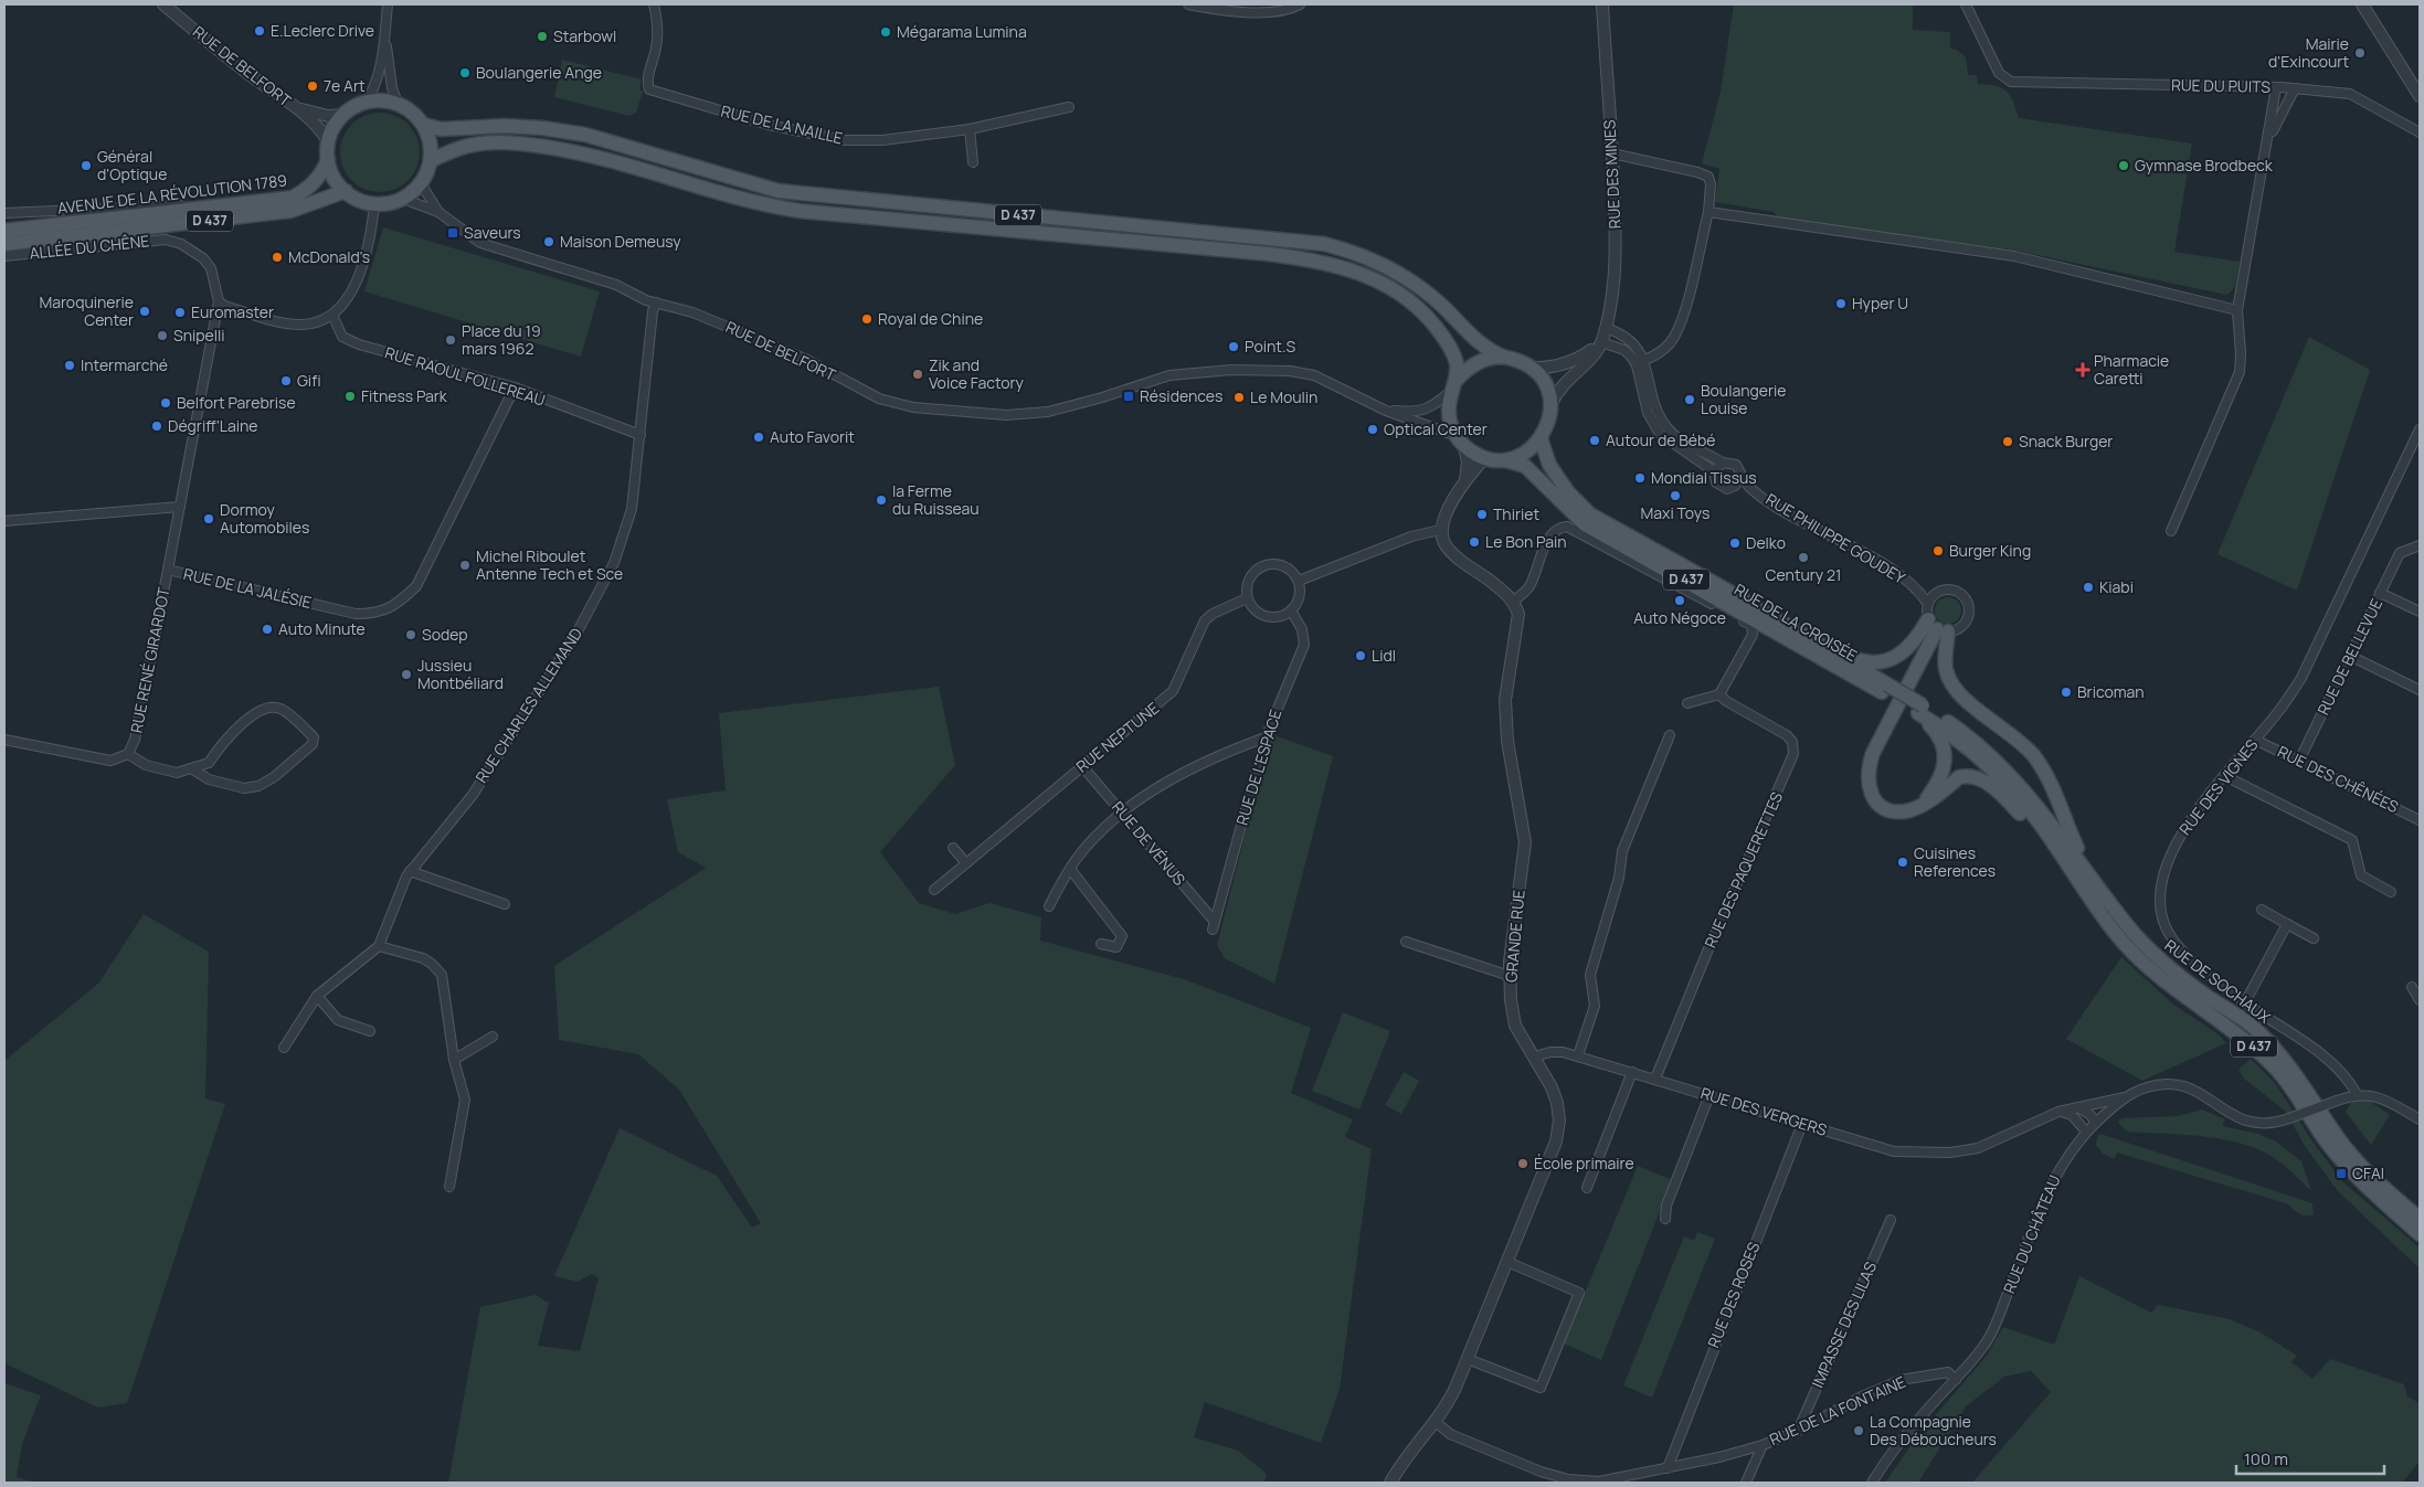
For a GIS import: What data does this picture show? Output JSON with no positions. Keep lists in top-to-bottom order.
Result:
{
  "streets": {
    "main road": [
      "AVENUE DE LA RÉVOLUTION 1789",
      "D 437",
      "RUE DE LA CROISÉE",
      "RUE DE SOCHAUX"
    ],
    "street": [
      "RUE DE BELFORT",
      "RUE DU PUITS",
      "RUE DE LA NAILLE",
      "RUE DES MINES",
      "ALLÉE DU CHÊNE",
      "RUE RAOUL FOLLEREAU",
      "RUE PHILIPPE GOUDEY",
      "RUE DE LA JALÉSIE",
      "RUE DE BELLEVUE",
      "RUE RENÉ GIRARDOT",
      "RUE CHARLES ALLEMAND",
      "RUE NEPTUNE",
      "RUE DE L'ESPACE",
      "RUE DES CHÊNÉES",
      "RUE DES VIGNES",
      "RUE DE VÉNUS",
      "RUE DES PAQUERETTES",
      "GRANDE RUE",
      "RUE DES VERGERS",
      "RUE DU CHÂTEAU",
      "RUE DES ROSES",
      "IMPASSE DES LILAS",
      "RUE DE LA FONTAINE"
    ]
  },
  "crossings": [
    ["RUE DE BELFORT", "AVENUE DE LA RÉVOLUTION 1789"],
    ["RUE DE BELFORT", "D 437"],
    ["RUE DE BELFORT", "RUE CHARLES ALLEMAND"],
    ["RUE DES MINES", "D 437"],
    ["RUE DES MINES", "RUE DE LA CROISÉE"],
    ["AVENUE DE LA RÉVOLUTION 1789", "D 437"],
    ["D 437", "RUE DE LA CROISÉE"],
    ["D 437", "RUE DE SOCHAUX"],
    ["ALLÉE DU CHÊNE", "RUE DE LA JALÉSIE"],
    ["RUE RAOUL FOLLEREAU", "RUE DE LA JALÉSIE"],
    ["RUE RAOUL FOLLEREAU", "RUE CHARLES ALLEMAND"],
    ["RUE DE LA JALÉSIE", "RUE RENÉ GIRARDOT"],
    ["RUE DE BELLEVUE", "RUE DES CHÊNÉES"],
    ["RUE NEPTUNE", "RUE DE L'ESPACE"],
    ["RUE NEPTUNE", "RUE DE VÉNUS"],
    ["RUE DE L'ESPACE", "RUE DE VÉNUS"],
    ["RUE DES CHÊNÉES", "RUE DES VIGNES"],
    ["RUE DES VIGNES", "RUE DU CHÂTEAU"],
    ["RUE DES PAQUERETTES", "RUE DES VERGERS"],
    ["GRANDE RUE", "RUE DES VERGERS"],
    ["GRANDE RUE", "RUE DE LA FONTAINE"],
    ["RUE DES VERGERS", "RUE DU CHÂTEAU"],
    ["RUE DES VERGERS", "RUE DES ROSES"],
    ["RUE DU CHÂTEAU", "RUE DE LA FONTAINE"],
    ["RUE DES ROSES", "RUE DE LA FONTAINE"],
    ["IMPASSE DES LILAS", "RUE DE LA FONTAINE"]
  ],
  "places": {
    "other": [
      "E.Leclerc Drive",
      "Mégarama Lumina",
      "Starbowl",
      "Mairie d'Exincourt",
      "Boulangerie Ange",
      "7e Art",
      "Général d'Optique",
      "Gymnase Brodbeck",
      "Maison Demeusy",
      "McDonald's",
      "Hyper U",
      "Maroquinerie Center",
      "Euromaster",
      "Royal de Chine",
      "Snipelli",
      "Place du 19 mars 1962",
      "Point.S",
      "Intermarché",
      "Zik and Voice Factory",
      "Gifi",
      "Fitness Park",
      "Le Moulin",
      "Boulangerie Louise",
      "Belfort Parebrise",
      "Dégriff'Laine",
      "Optical Center",
      "Auto Favorit",
      "Autour de Bébé",
      "Snack Burger",
      "Mondial Tissus",
      "Maxi Toys",
      "la Ferme du Ruisseau",
      "Thiriet",
      "Dormoy Automobiles",
      "Le Bon Pain",
      "Delko",
      "Burger King",
      "Century 21",
      "Michel Riboulet Antenne Tech et Sce",
      "Kiabi",
      "Auto Négoce",
      "Auto Minute",
      "Sodep",
      "Lidl",
      "Jussieu Montbéliard",
      "Bricoman",
      "Cuisines References",
      "École primaire",
      "La Compagnie Des Déboucheurs"
    ],
    "transit": ["Saveurs", "Résidences", "CFAI"],
    "health": ["Pharmacie Caretti"]
  },
  "scale_bar": "100 m"
}
